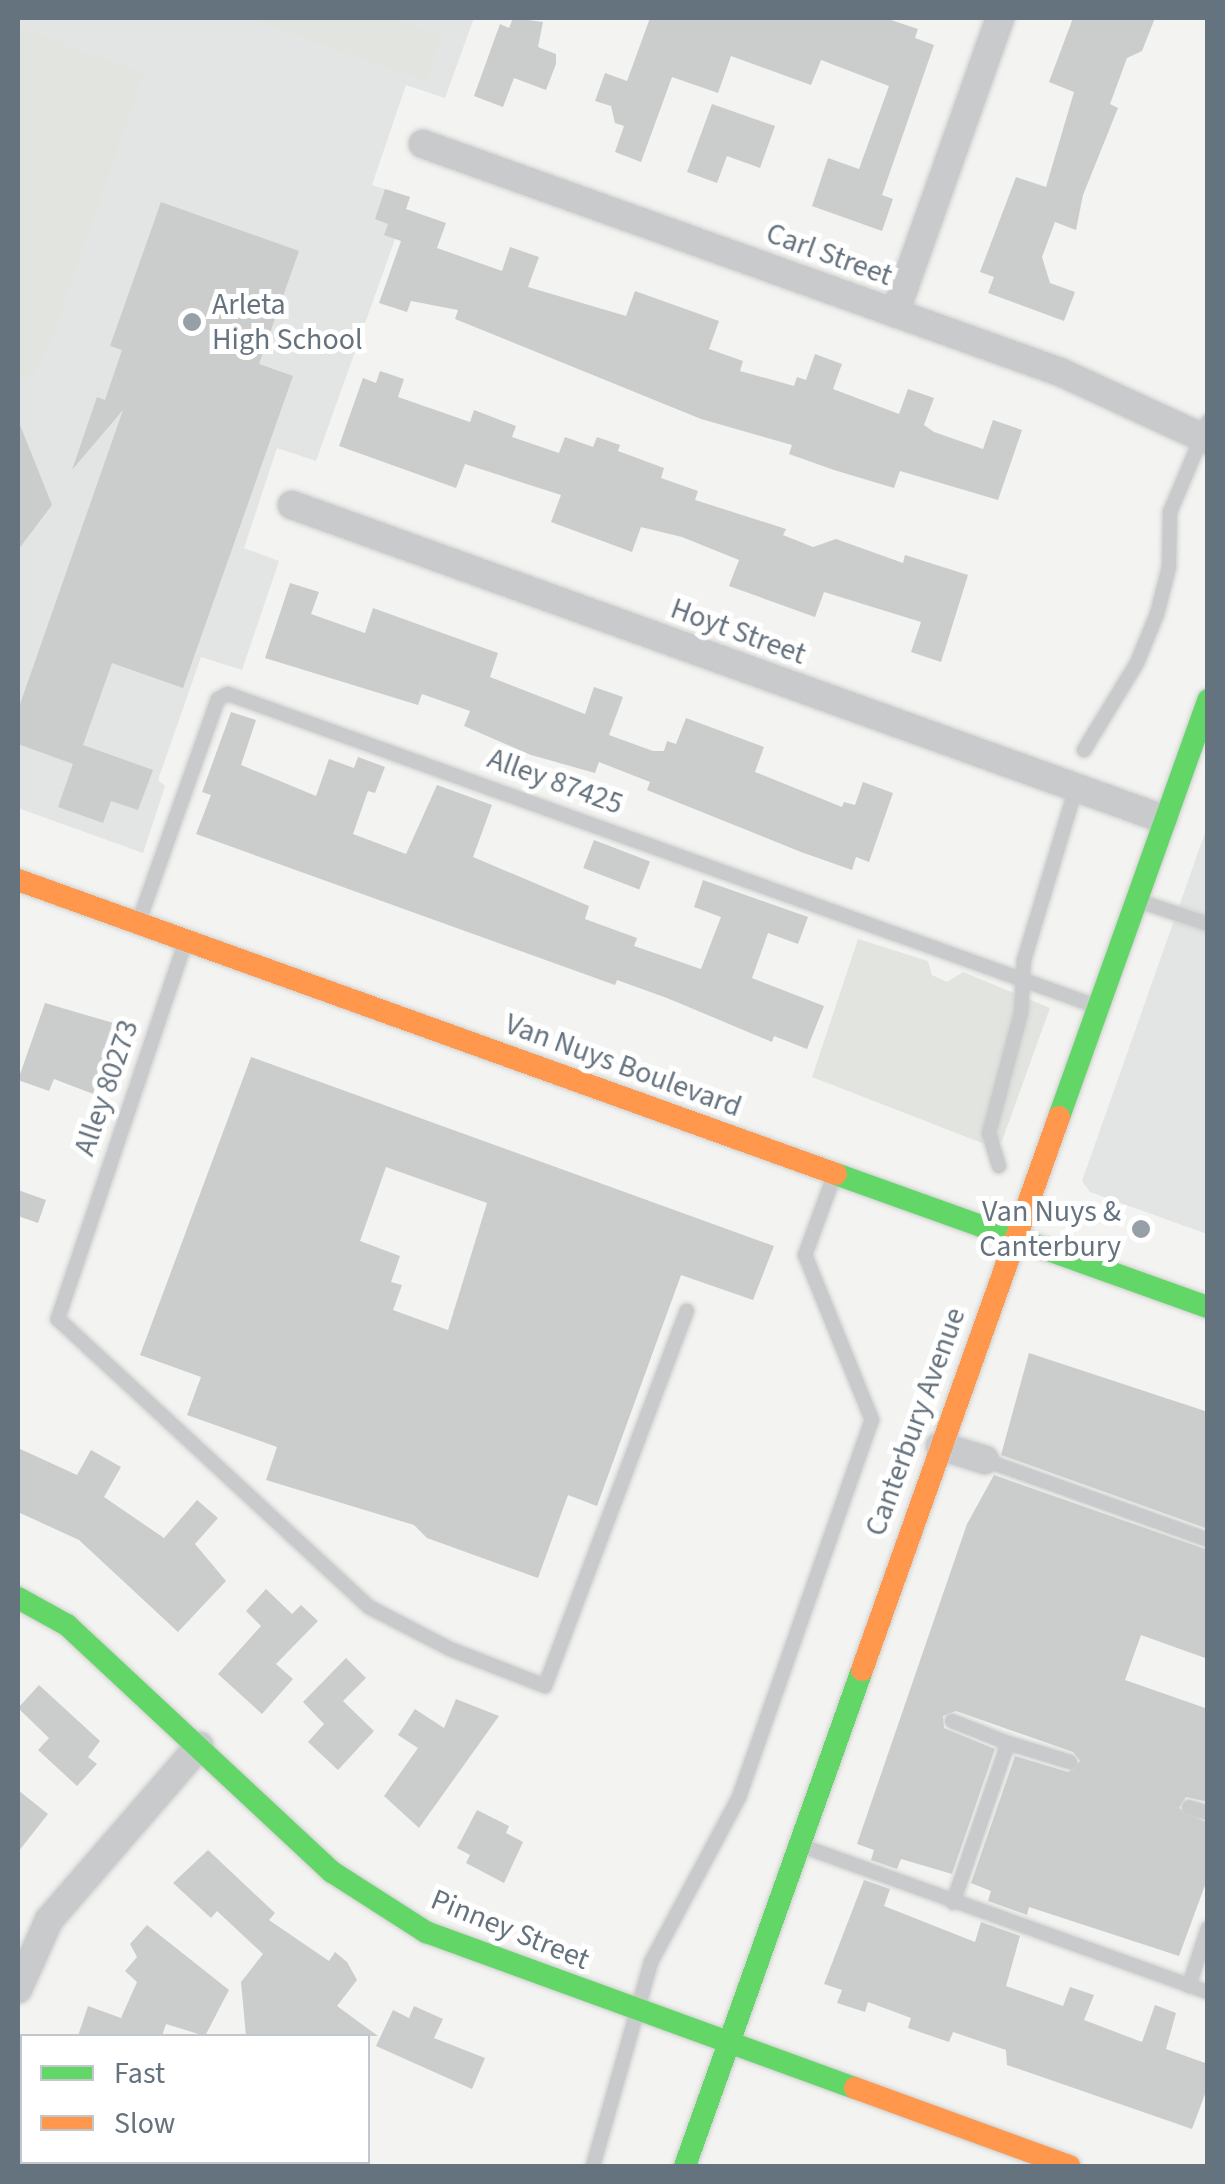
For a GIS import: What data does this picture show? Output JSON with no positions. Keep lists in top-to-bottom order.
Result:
{
  "streets": {
    "street": [
      "Carl Street",
      "Hoyt Street",
      "Van Nuys Boulevard",
      "Canterbury Avenue",
      "Pinney Street"
    ],
    "lane": ["Alley 87425", "Alley 80273"]
  },
  "crossings": [
    ["Hoyt Street", "Canterbury Avenue"],
    ["Alley 87425", "Van Nuys Boulevard"],
    ["Alley 87425", "Canterbury Avenue"],
    ["Van Nuys Boulevard", "Alley 80273"],
    ["Van Nuys Boulevard", "Canterbury Avenue"],
    ["Canterbury Avenue", "Pinney Street"]
  ],
  "places": ["Arleta High School", "Van Nuys & Canterbury"],
  "legend": ["Fast", "Slow"]
}
